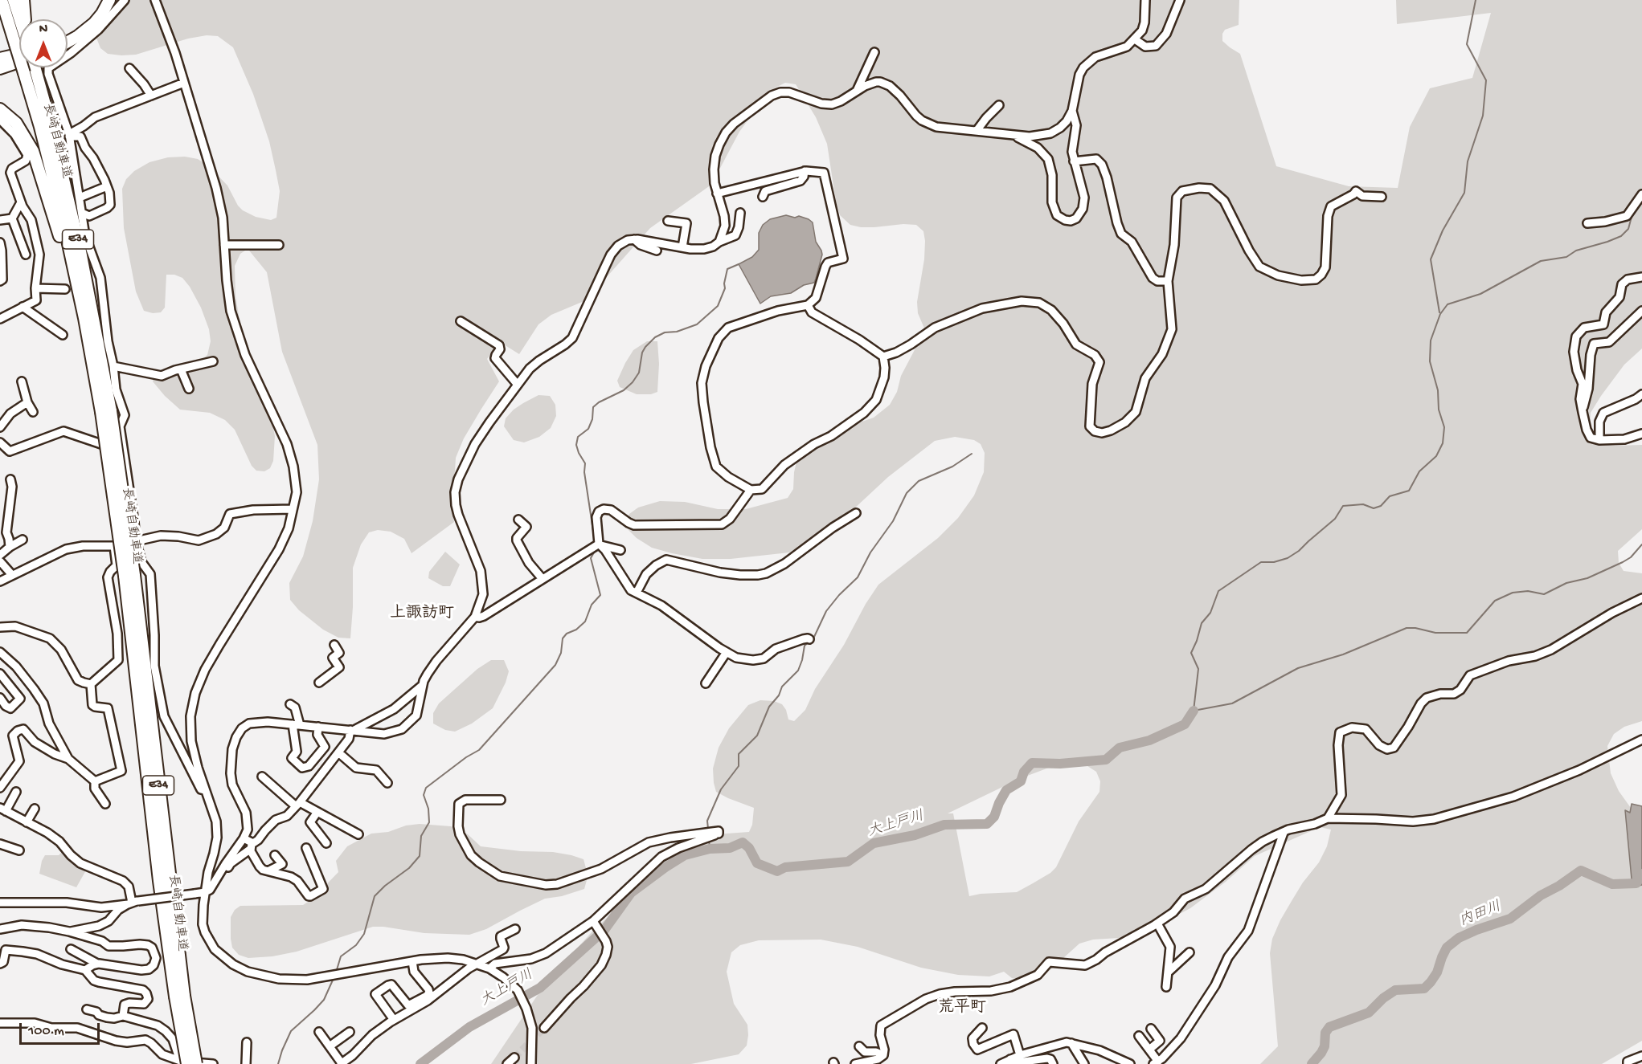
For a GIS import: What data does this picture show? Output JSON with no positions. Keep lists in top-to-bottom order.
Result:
{
  "streets": {
    "highway": ["長崎自動車道", "E34"]
  },
  "districts": ["上諏訪町", "荒平町"],
  "water": ["大上戸川", "内田川"],
  "scale_bar": "100 m",
  "north": "top"
}
